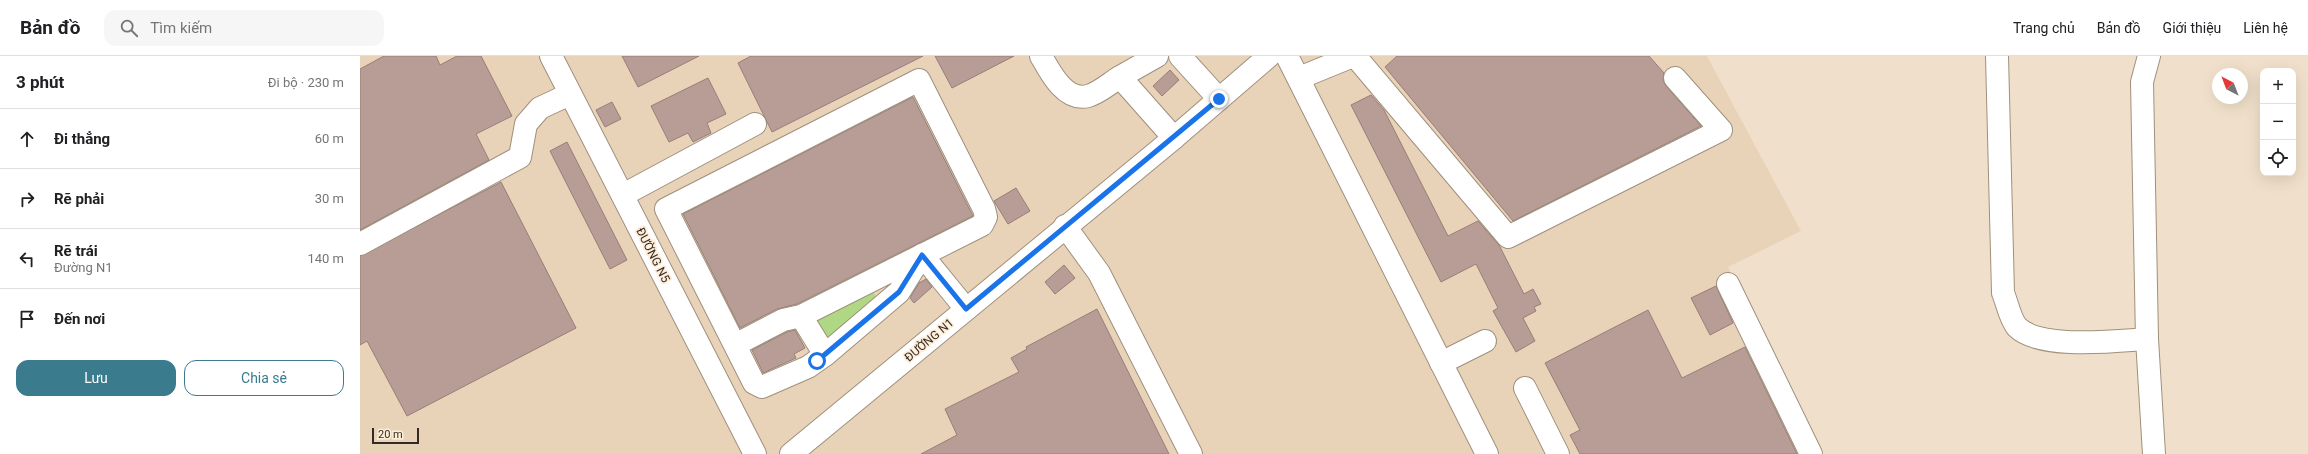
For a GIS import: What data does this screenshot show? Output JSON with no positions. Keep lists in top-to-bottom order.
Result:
{
  "streets": {
    "street": ["ĐƯỜNG N5", "ĐƯỜNG N1"]
  },
  "scale_bar": "20 m",
  "north": "top left",
  "page": {
    "header": "Bản đồ",
    "search": "Tìm kiếm",
    "nav": [
      "Trang chủ",
      "Bản đồ",
      "Giới thiệu",
      "Liên hệ"
    ],
    "heading": ["3 phút", "Đi bộ · 230 m"],
    "map_buttons": ["+", "−"],
    "list": [
      ["Đi thẳng", "60 m"],
      ["Rẽ phải", "30 m"],
      ["Rẽ trái", "Đường N1", "140 m"],
      "Đến nơi"
    ],
    "buttons": ["Lưu", "Chia sẻ"],
    "scale": "20 m"
  }
}
